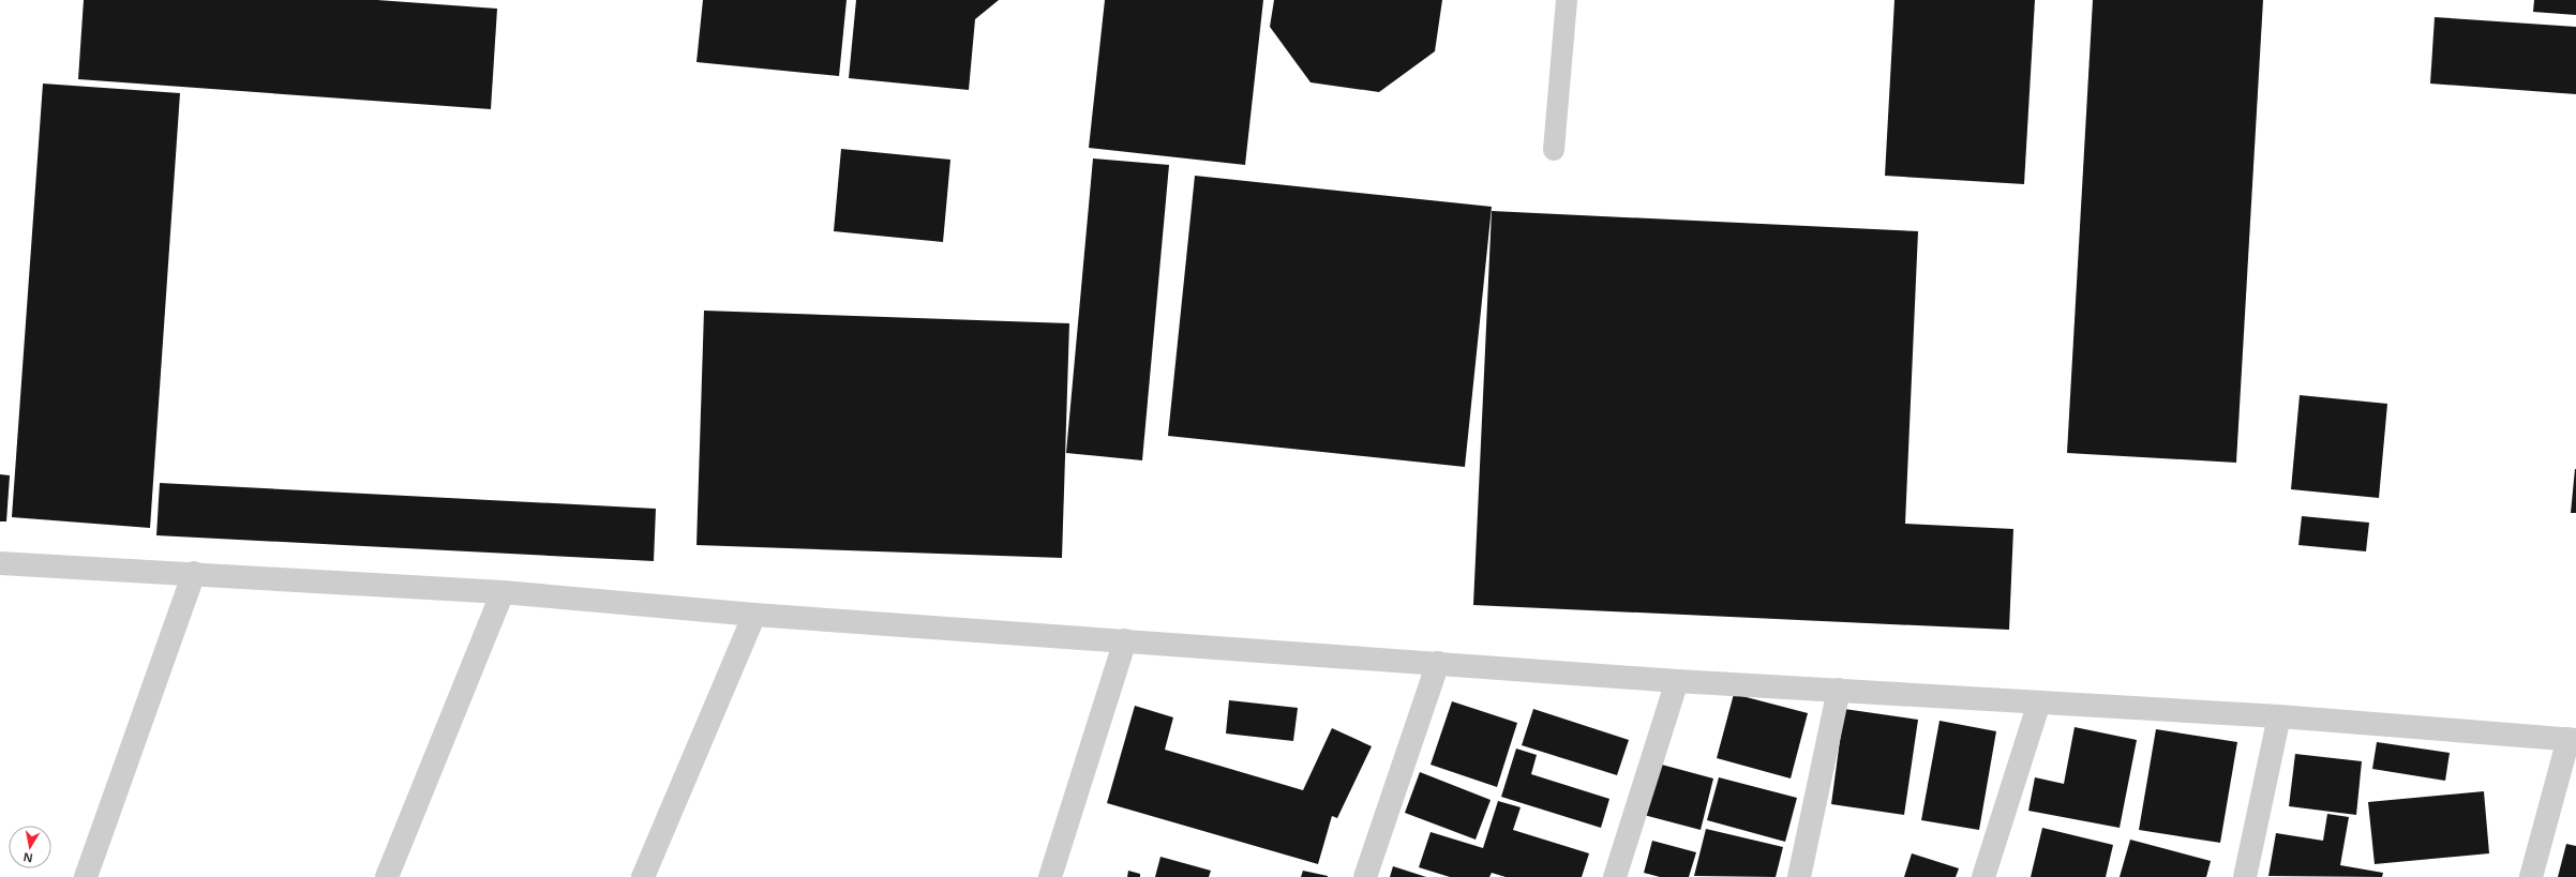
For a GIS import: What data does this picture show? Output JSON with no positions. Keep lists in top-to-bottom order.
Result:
{
  "north": "bottom"
}
